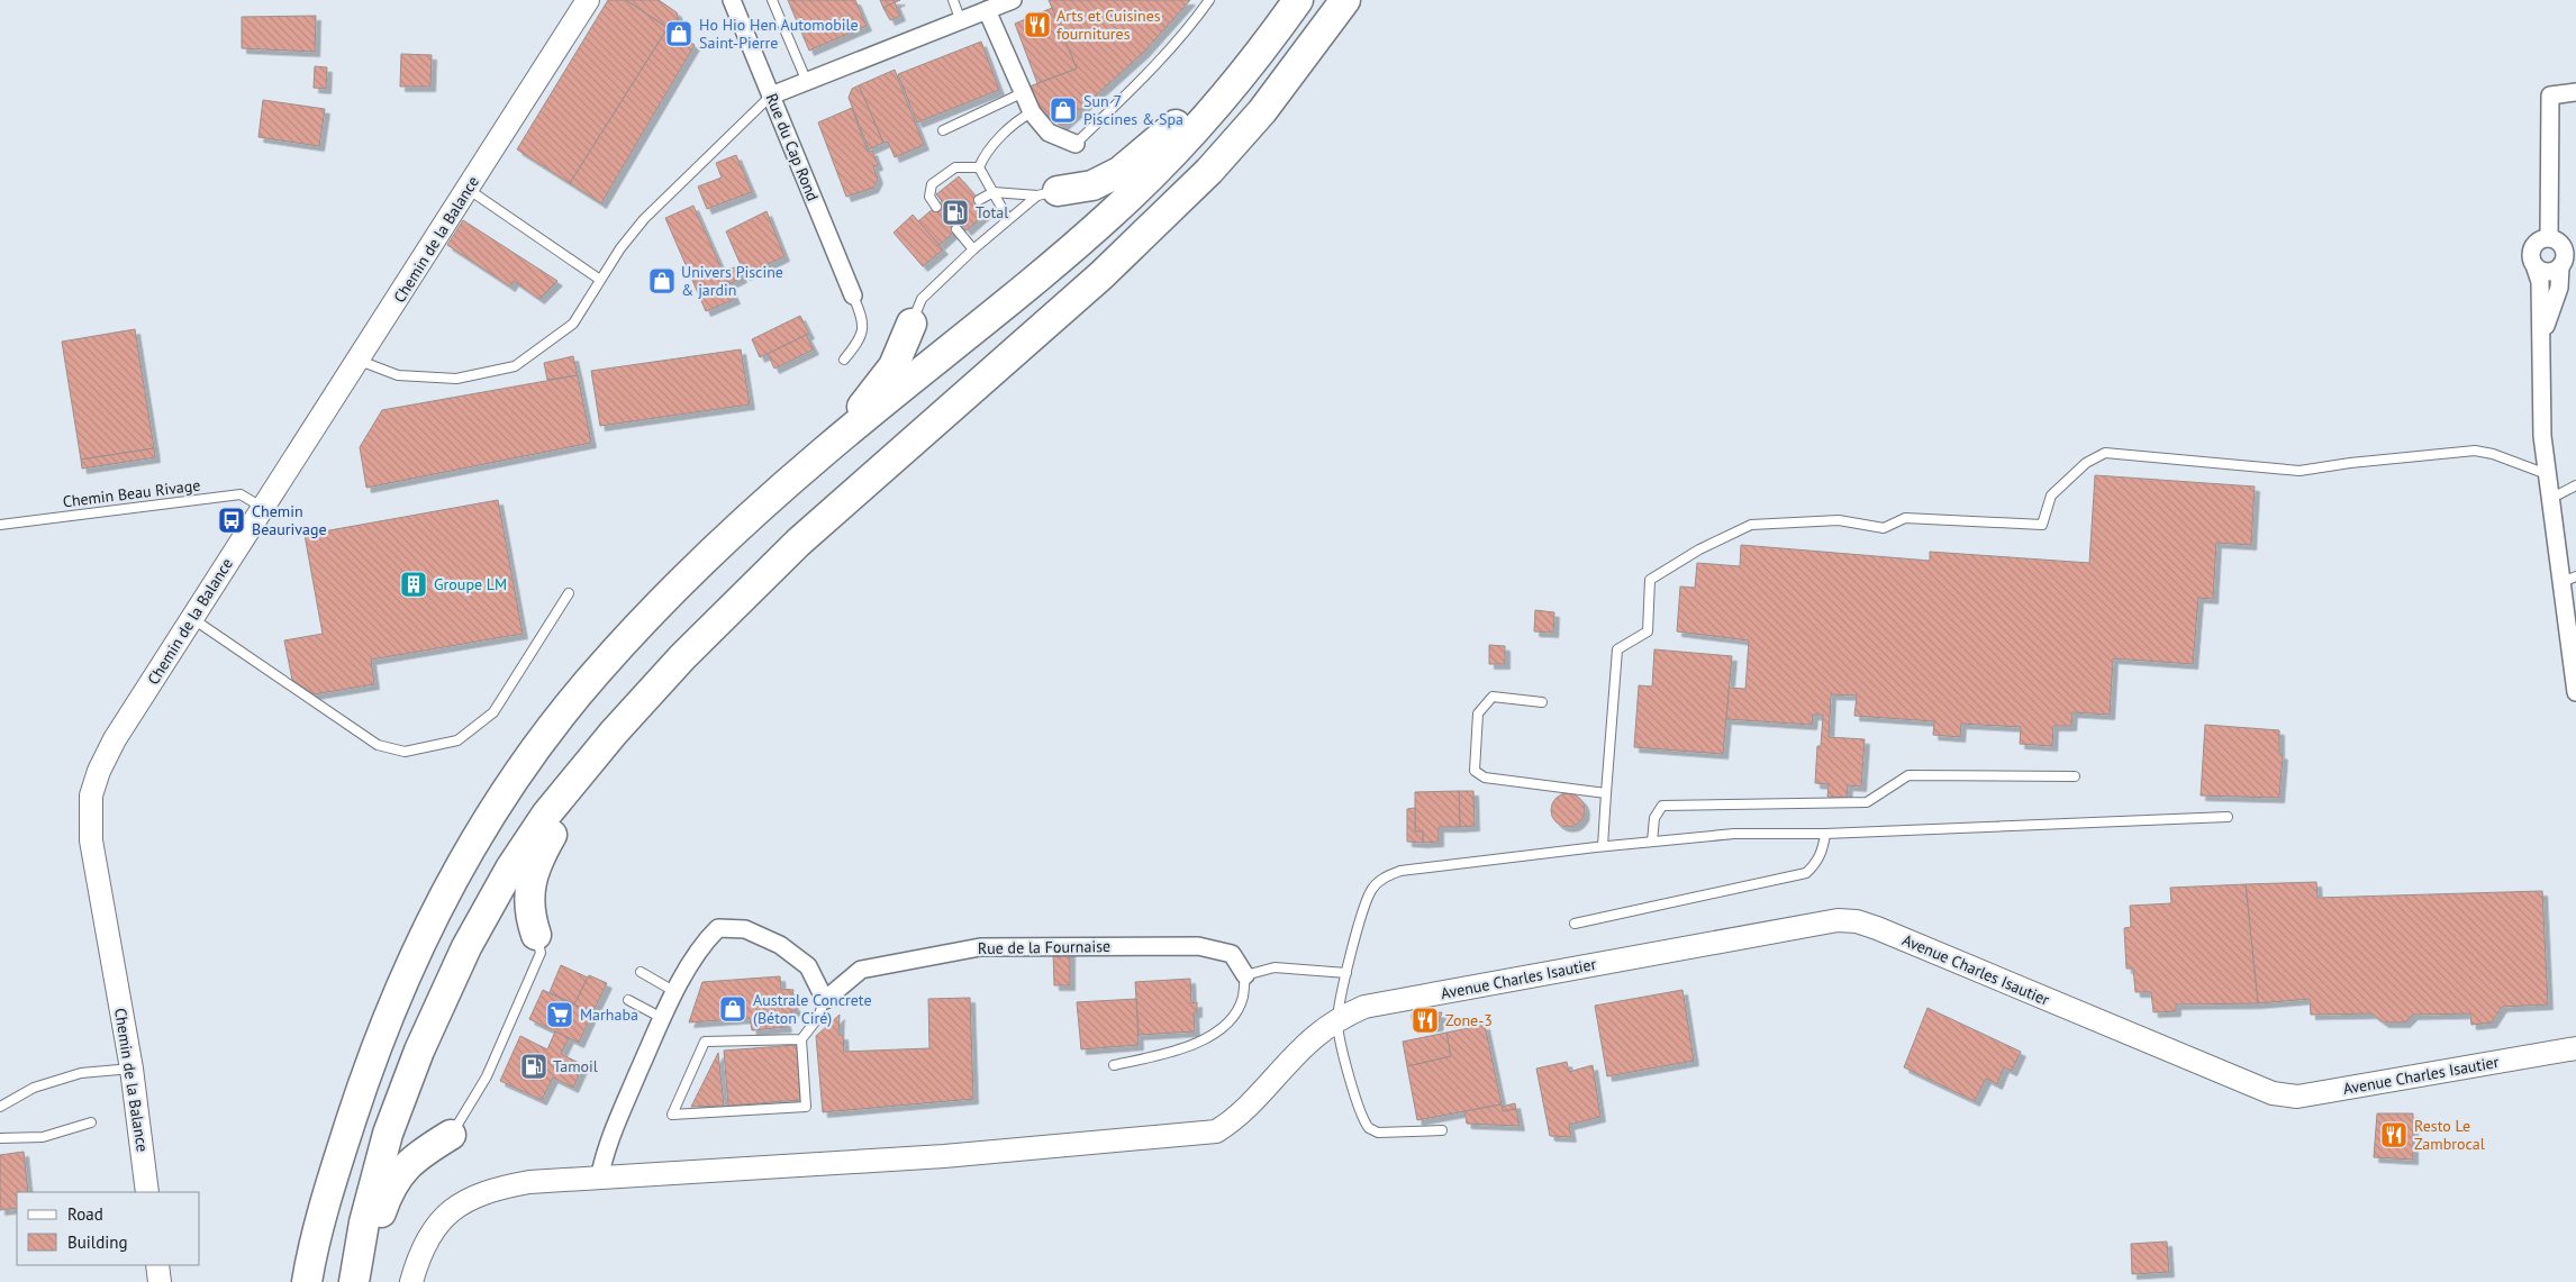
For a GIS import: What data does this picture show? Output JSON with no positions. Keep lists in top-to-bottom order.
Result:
{
  "streets": {
    "street": [
      "Rue du Cap Rond",
      "Chemin de la Balance",
      "Rue de la Fournaise",
      "Avenue Charles Isautier"
    ],
    "lane": ["Chemin Beau Rivage"]
  },
  "crossings": [
    ["Chemin de la Balance", "Chemin Beau Rivage"]
  ],
  "places": {
    "restaurant": ["Arts et Cuisines fournitures", "Zone-3", "Resto Le Zambrocal"],
    "shop": [
      "Ho Hio Hen Automobile Saint-Pierre",
      "Sun 7 Piscines & Spa",
      "Univers Piscine & jardin",
      "Australe Concrete (Béton Ciré)"
    ],
    "fuel station": ["Total", "Tamoil"],
    "bus stop": ["Chemin Beaurivage"],
    "building": ["Groupe LM"],
    "supermarket": ["Marhaba"]
  },
  "legend": ["Road", "Building"]
}
